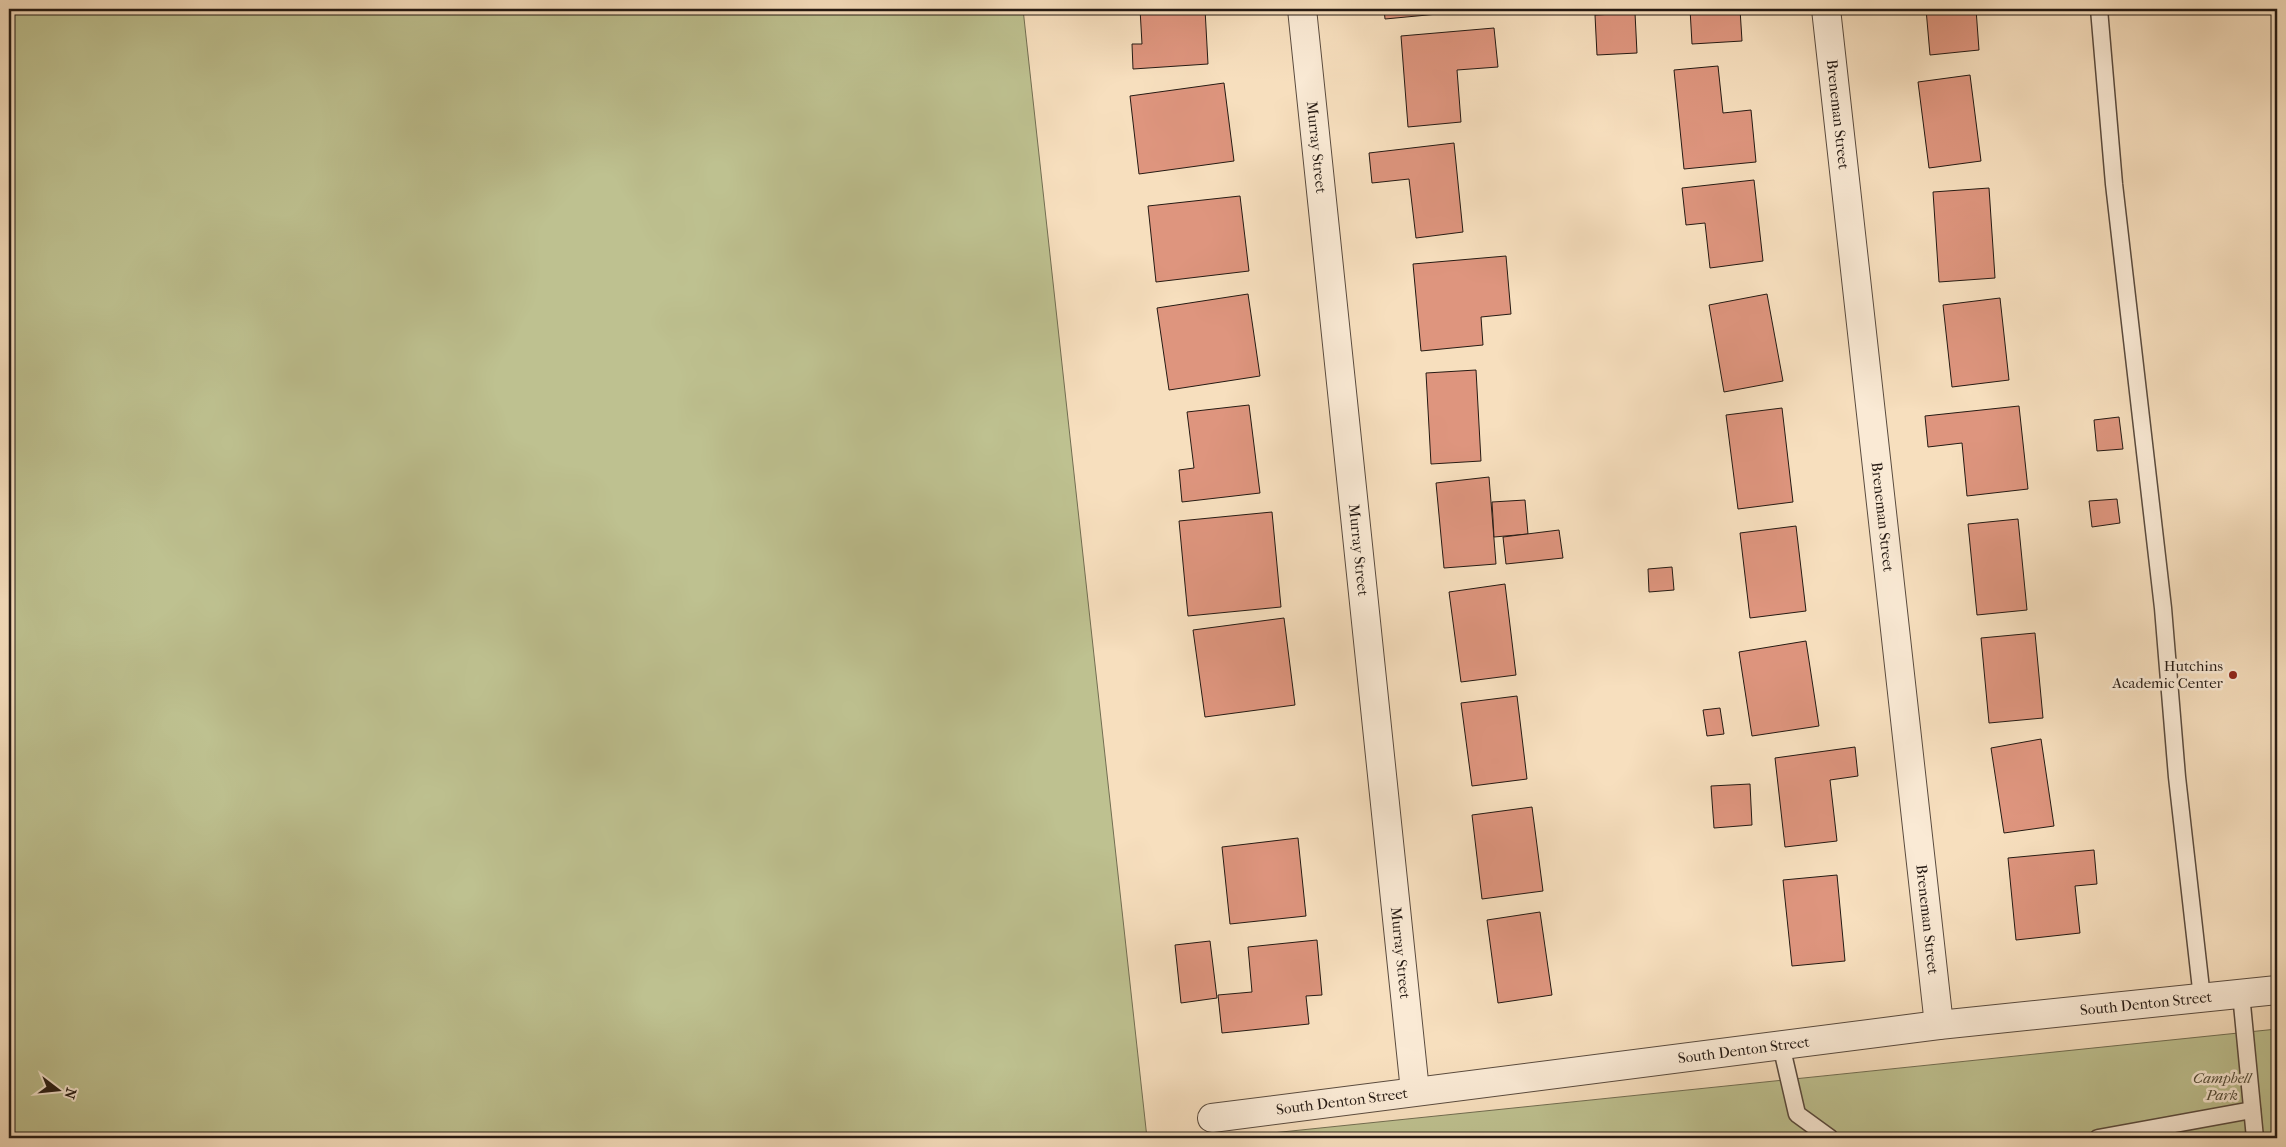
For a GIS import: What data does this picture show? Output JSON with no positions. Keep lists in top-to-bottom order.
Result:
{
  "streets": {
    "street": ["Breneman Street", "Murray Street", "South Denton Street"]
  },
  "crossings": [
    ["Breneman Street", "South Denton Street"],
    ["Murray Street", "South Denton Street"]
  ],
  "parks": ["Campbell Park"],
  "places": ["Hutchins Academic Center"],
  "north": "right"
}
